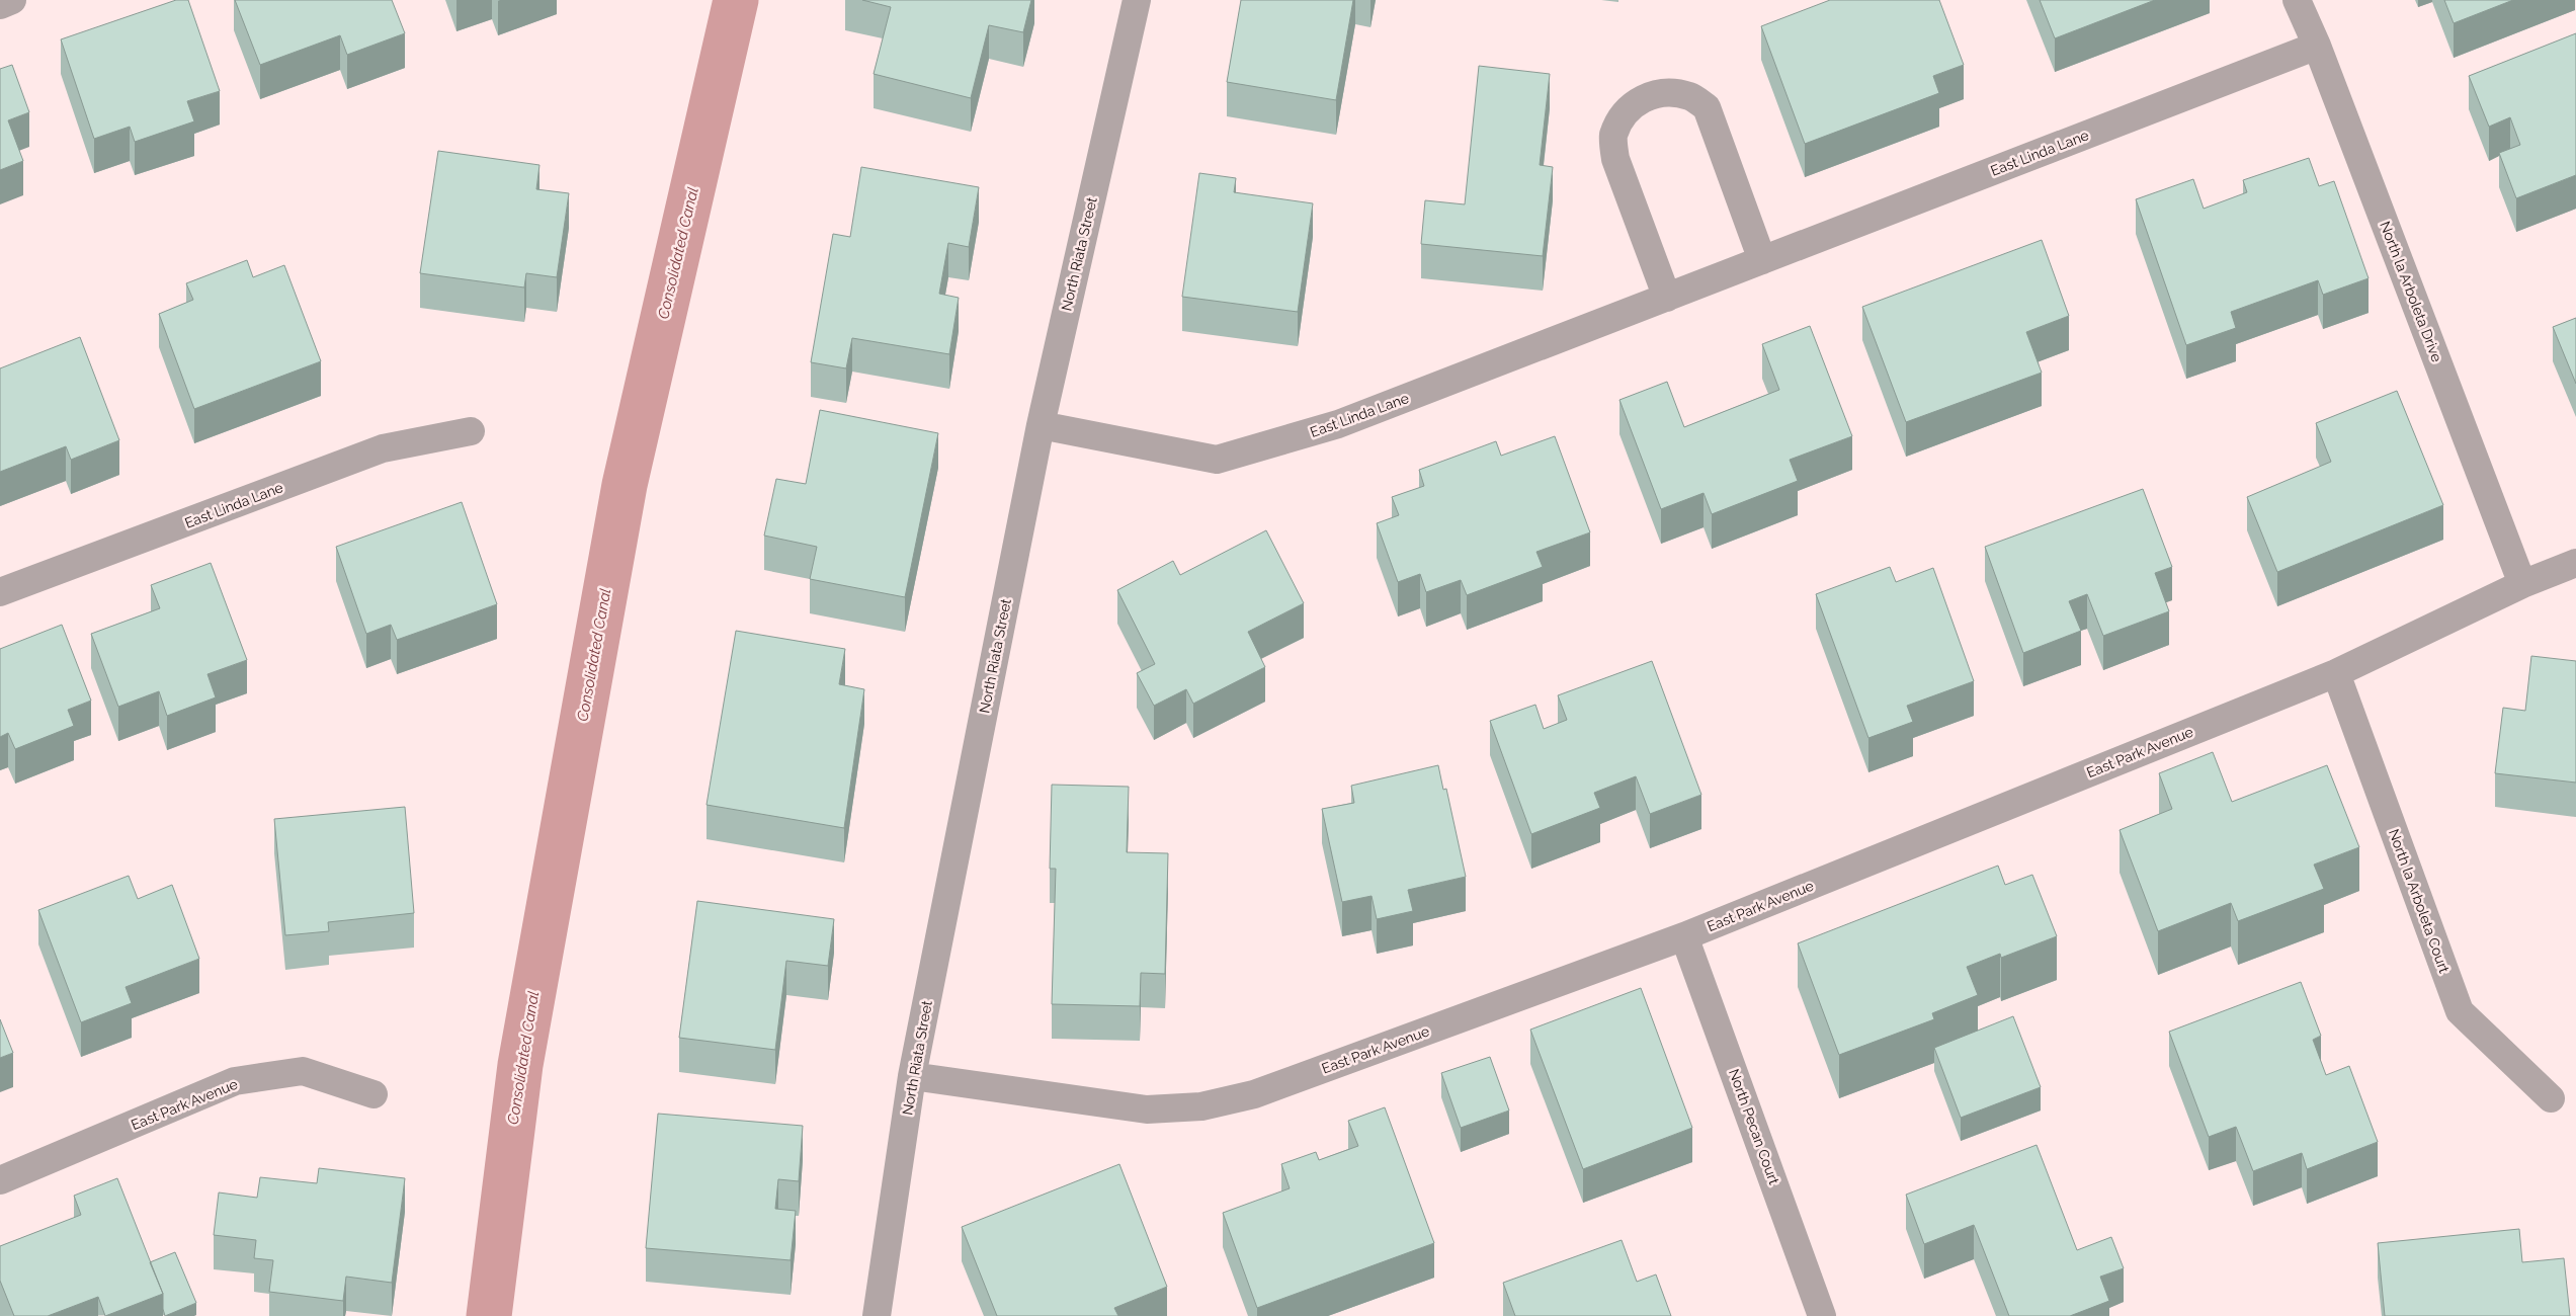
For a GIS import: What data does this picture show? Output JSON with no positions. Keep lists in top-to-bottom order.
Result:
{
  "streets": {
    "street": [
      "East Linda Lane",
      "North Riata Street",
      "North la Arboleta Drive",
      "East Park Avenue",
      "North la Arboleta Court",
      "North Pecan Court"
    ]
  },
  "crossings": [
    ["East Linda Lane", "North Riata Street"],
    ["East Linda Lane", "North la Arboleta Drive"],
    ["North Riata Street", "East Park Avenue"],
    ["North la Arboleta Drive", "East Park Avenue"],
    ["East Park Avenue", "North la Arboleta Court"],
    ["East Park Avenue", "North Pecan Court"]
  ],
  "water": ["Consolidated Canal"]
}
